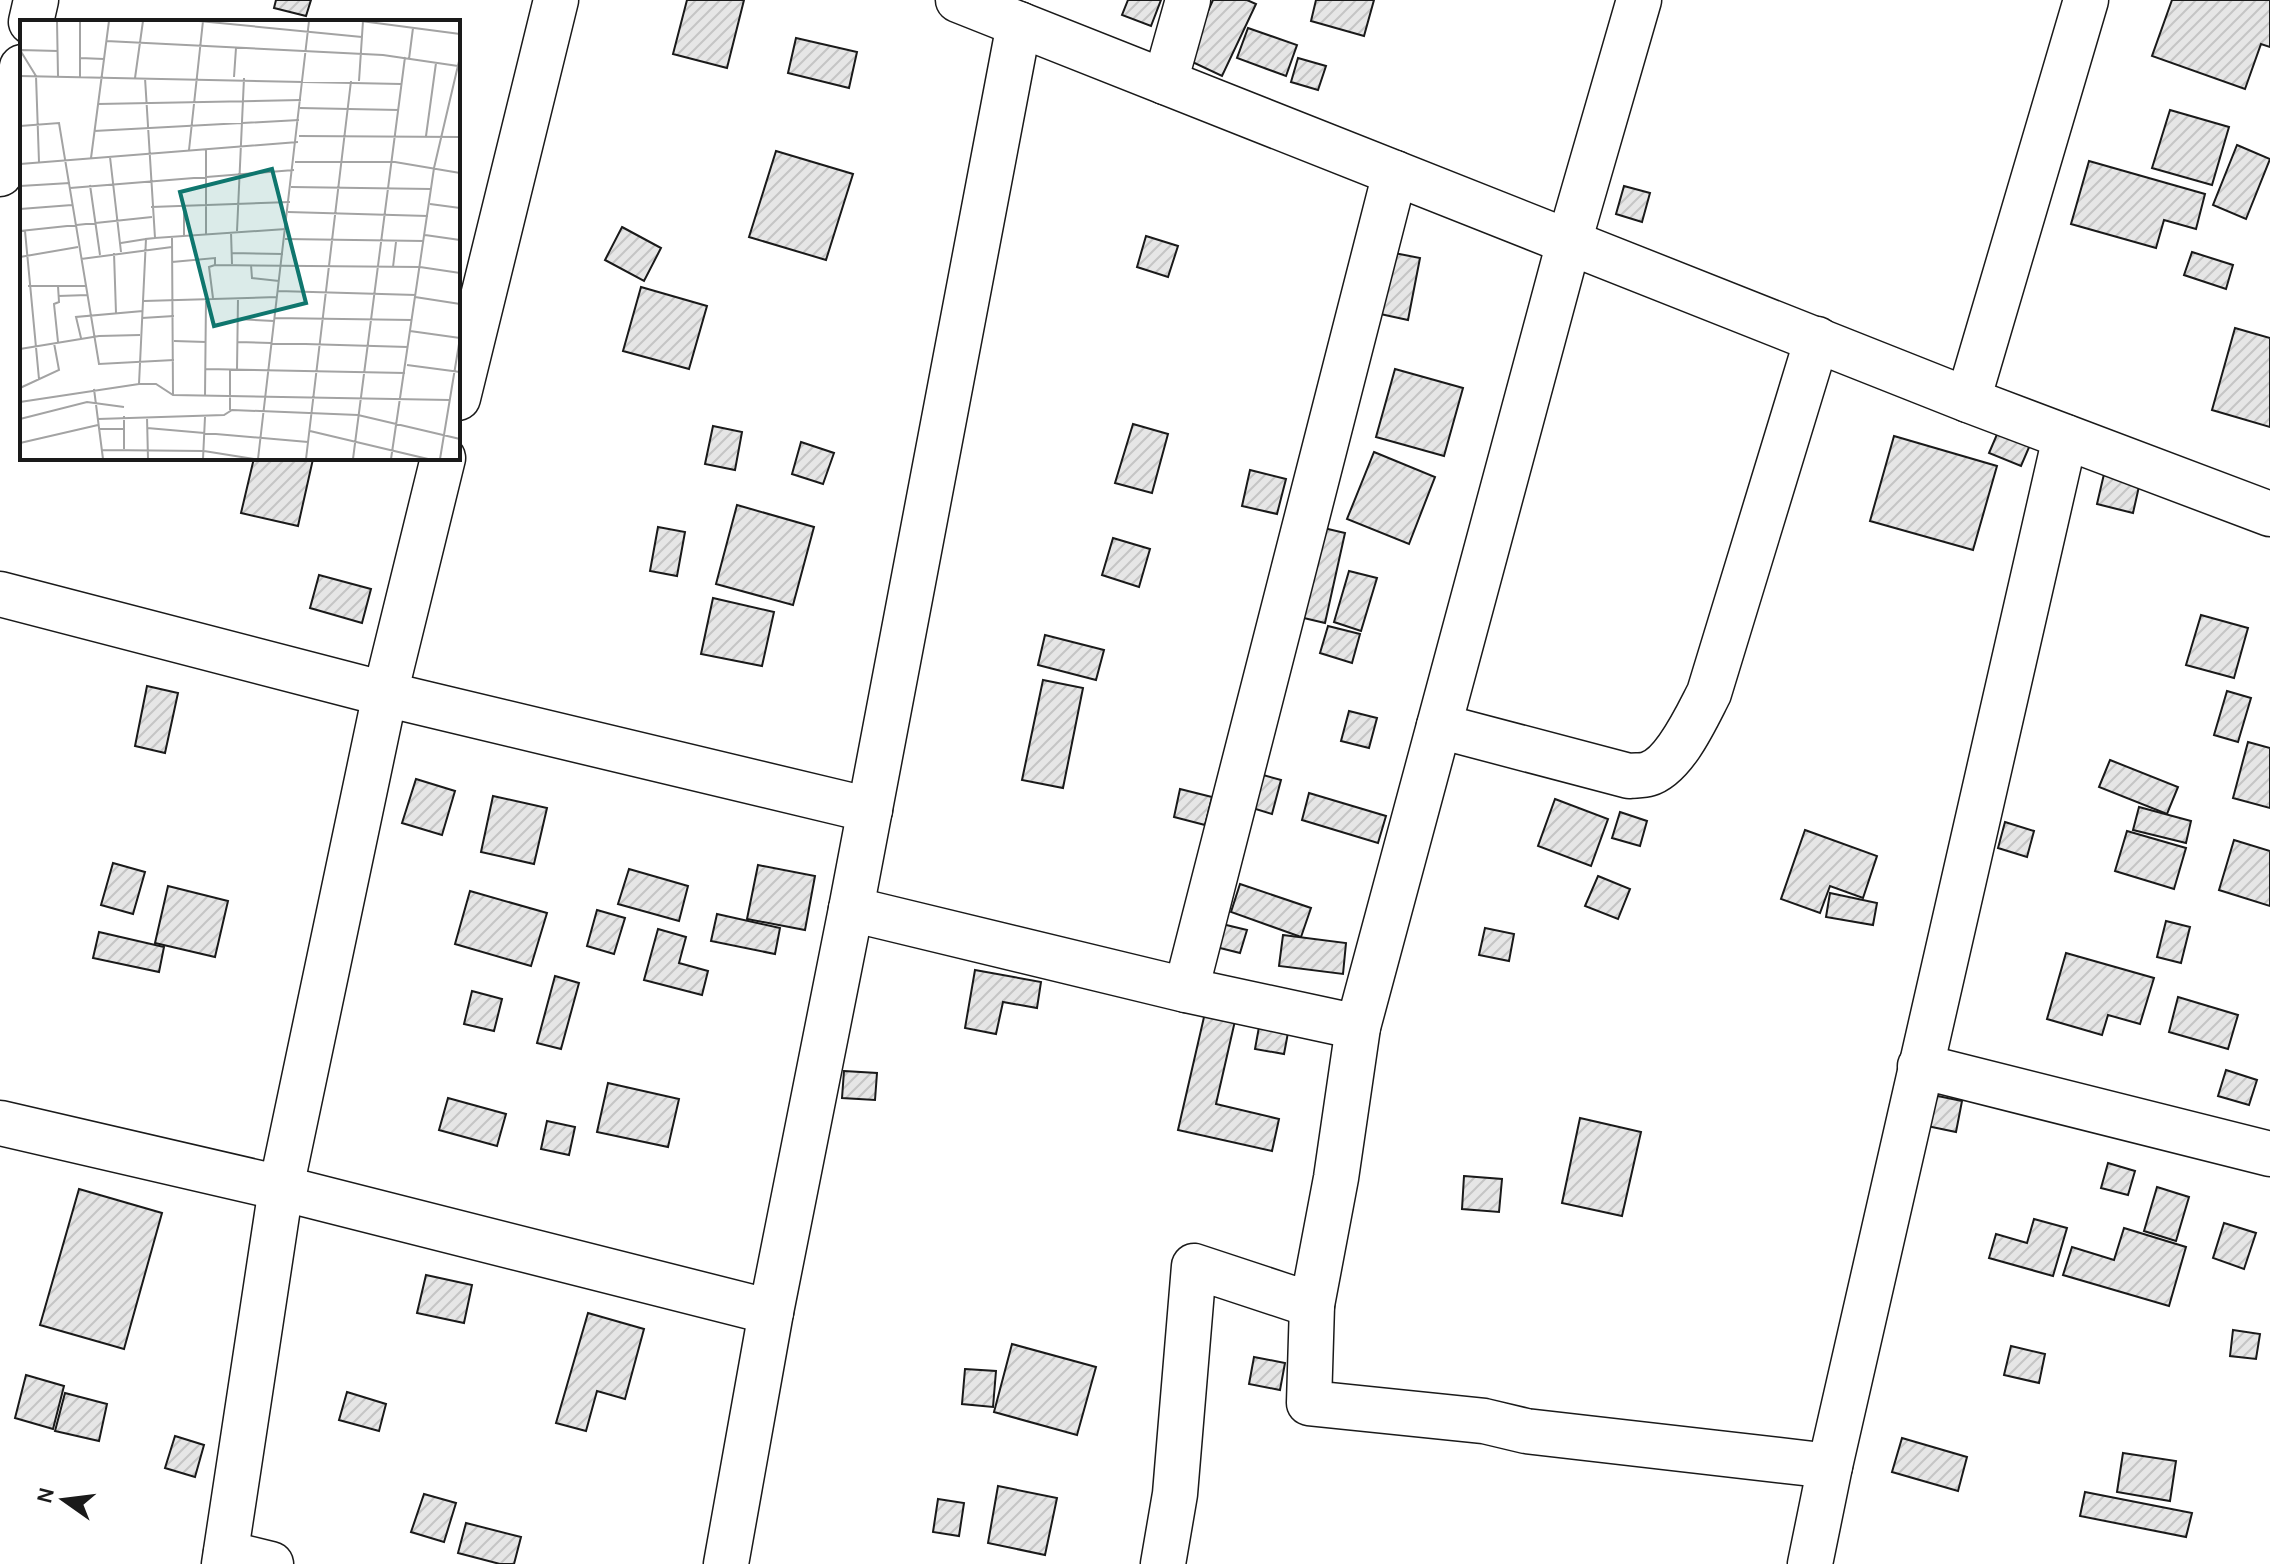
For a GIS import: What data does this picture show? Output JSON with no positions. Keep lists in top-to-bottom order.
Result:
{
  "north": "left"
}
